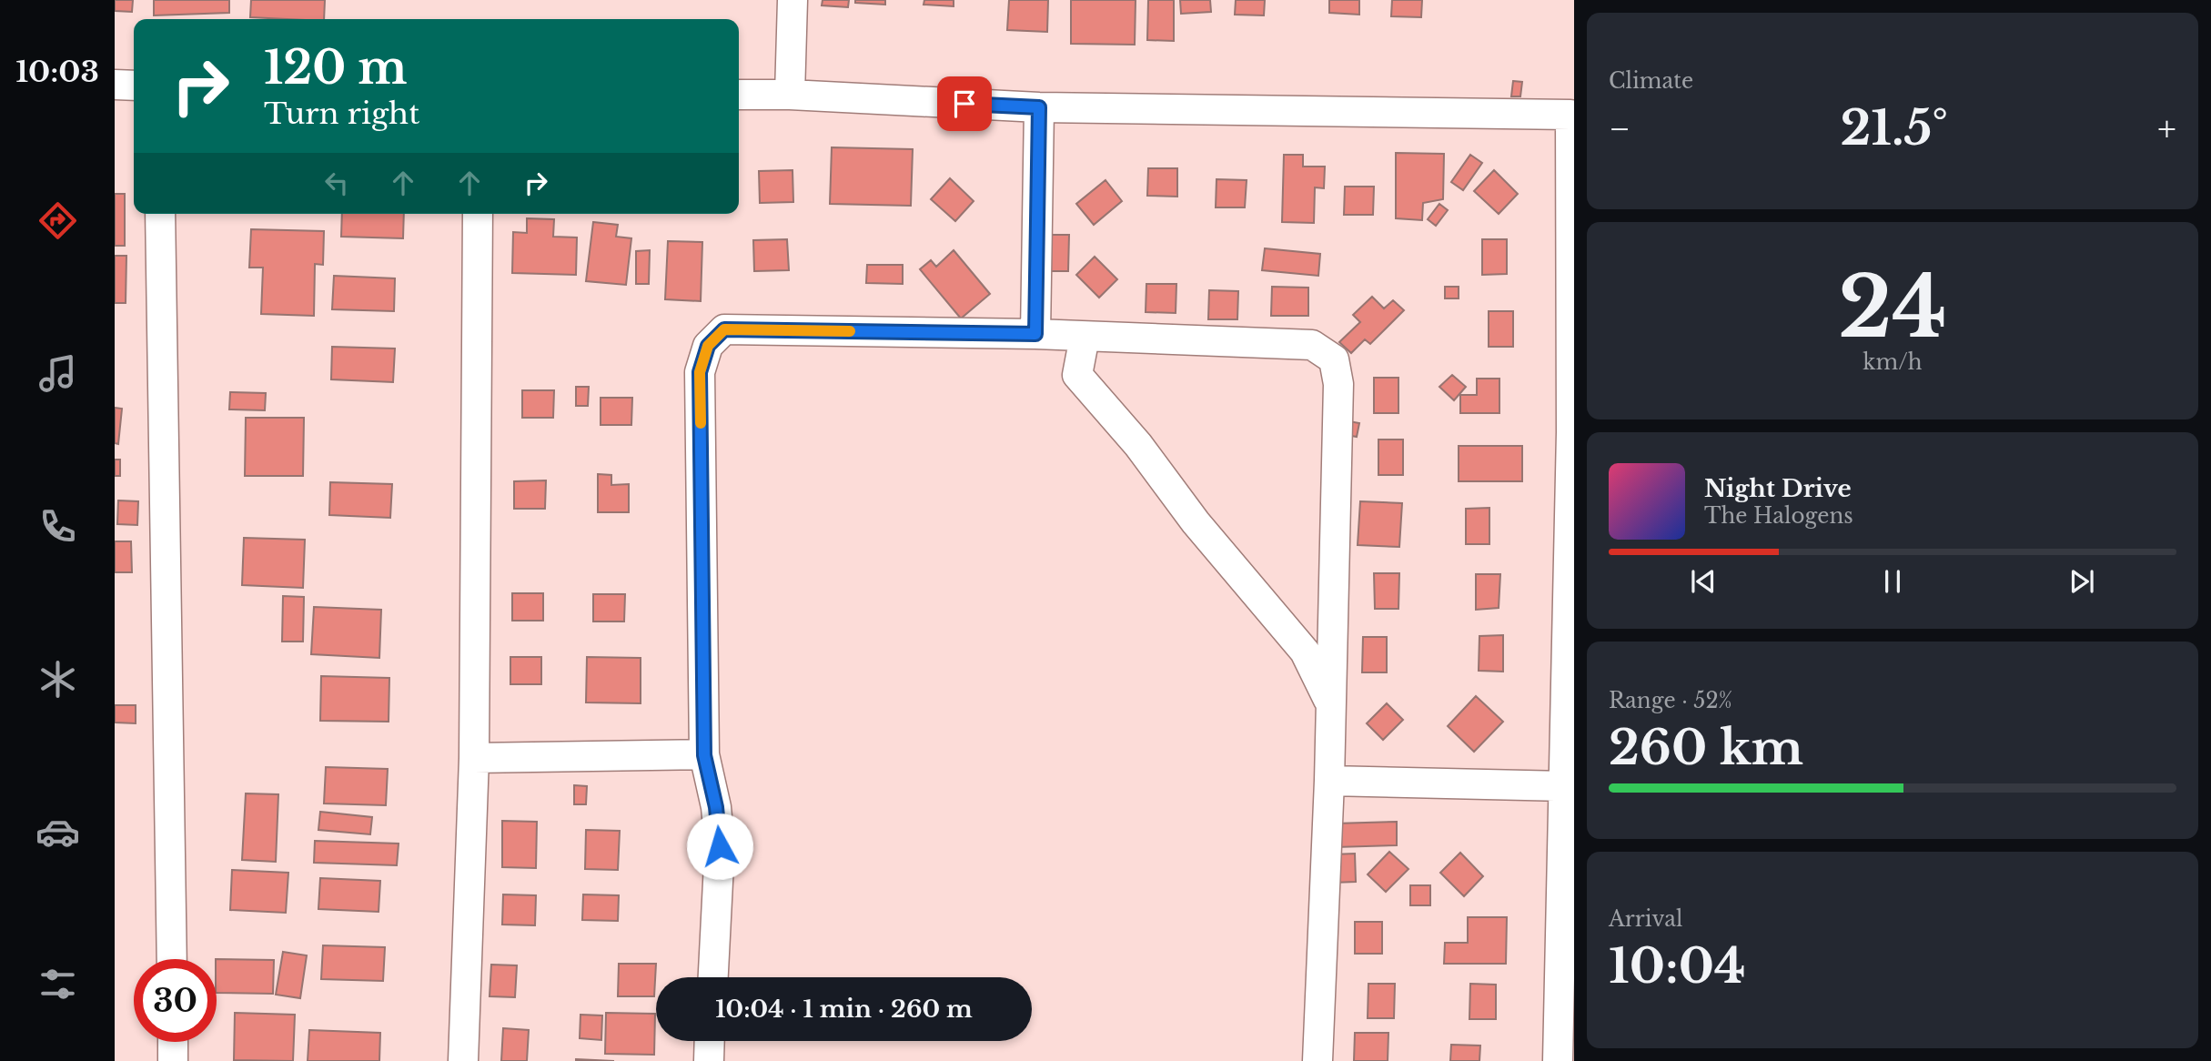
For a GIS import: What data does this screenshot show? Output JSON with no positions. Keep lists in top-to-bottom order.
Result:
{
  "page": {
    "tabs": "10:03",
    "tile": [
      "Climate",
      ["24", "km/h"],
      ["Range · 52%", "260 km"],
      ["Arrival", "10:04"]
    ],
    "turn": ["120 m", "Turn right"],
    "heat": ["−", "21.5°", "+"],
    "song": ["Night Drive", "The Halogens"],
    "limit": "30",
    "trip": "10:04 · 1 min · 260 m"
  }
}
